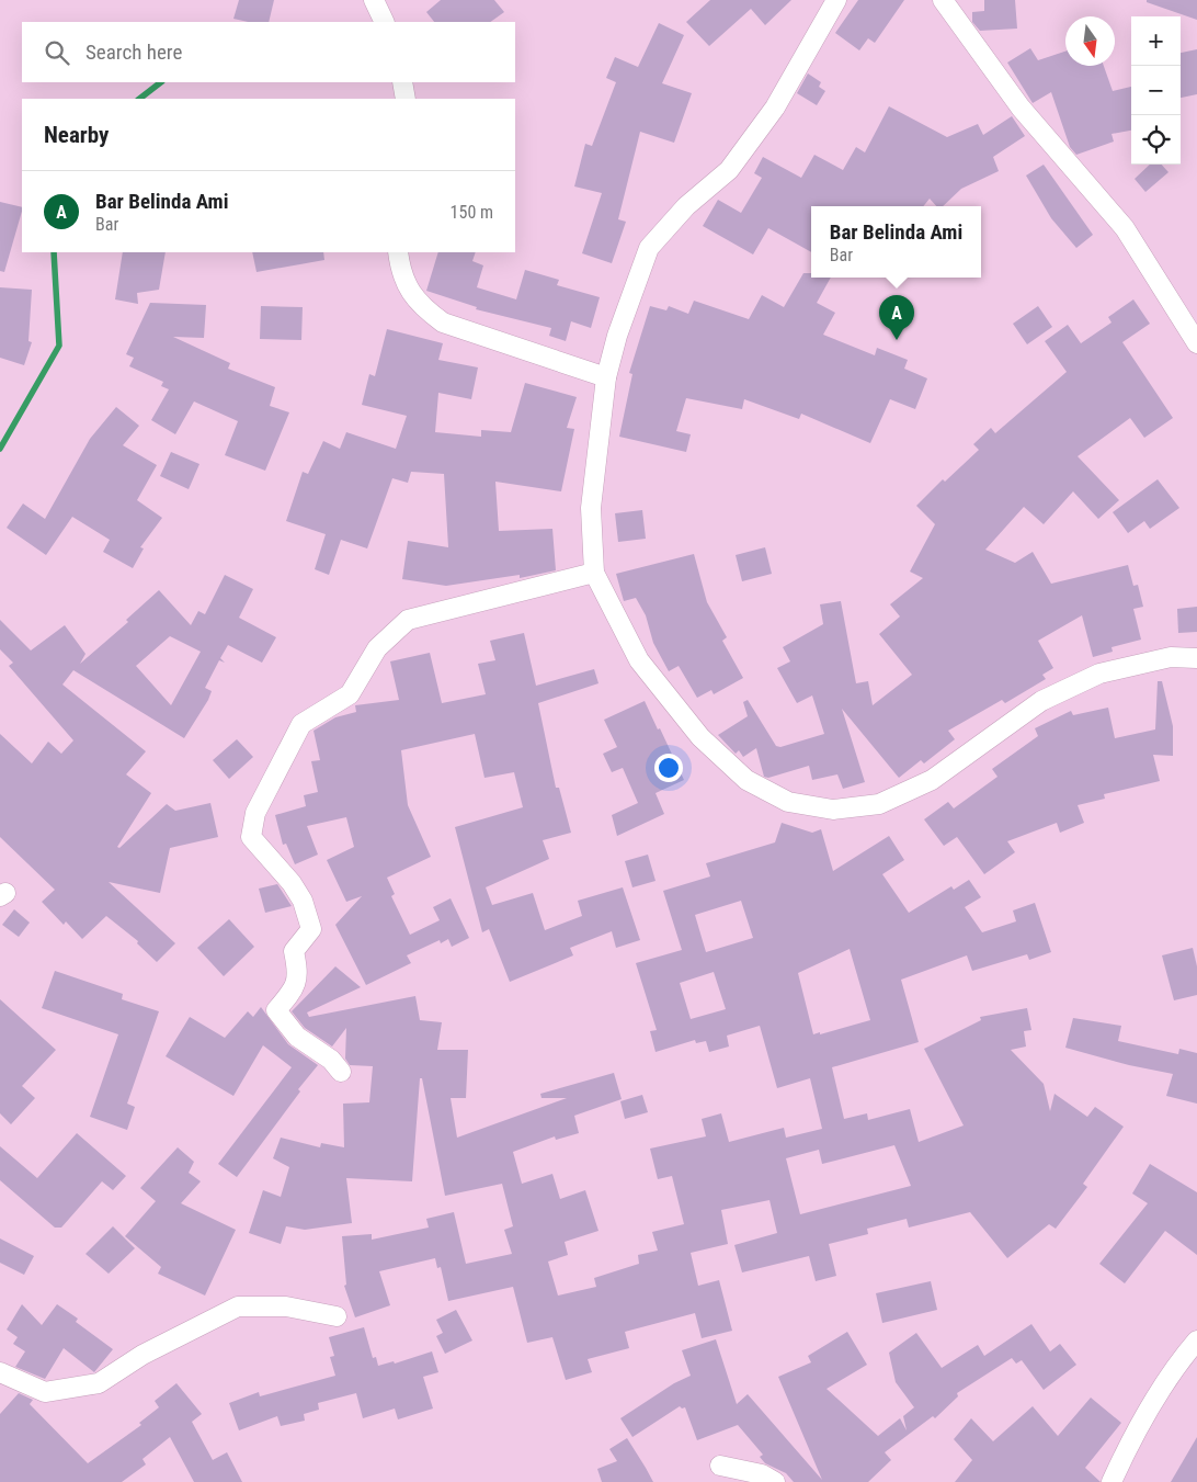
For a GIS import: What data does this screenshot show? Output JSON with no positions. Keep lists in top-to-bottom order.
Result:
{
  "north": "bottom",
  "page": {
    "map_buttons": ["+", "−"],
    "search": "Search here",
    "heading": "Nearby",
    "list": [
      {
        "mark": "A",
        "name": "Bar Belinda Ami",
        "note": "Bar",
        "value": "150 m"
      }
    ],
    "popup": ["Bar Belinda Ami", "Bar"],
    "pins": "A"
  }
}
